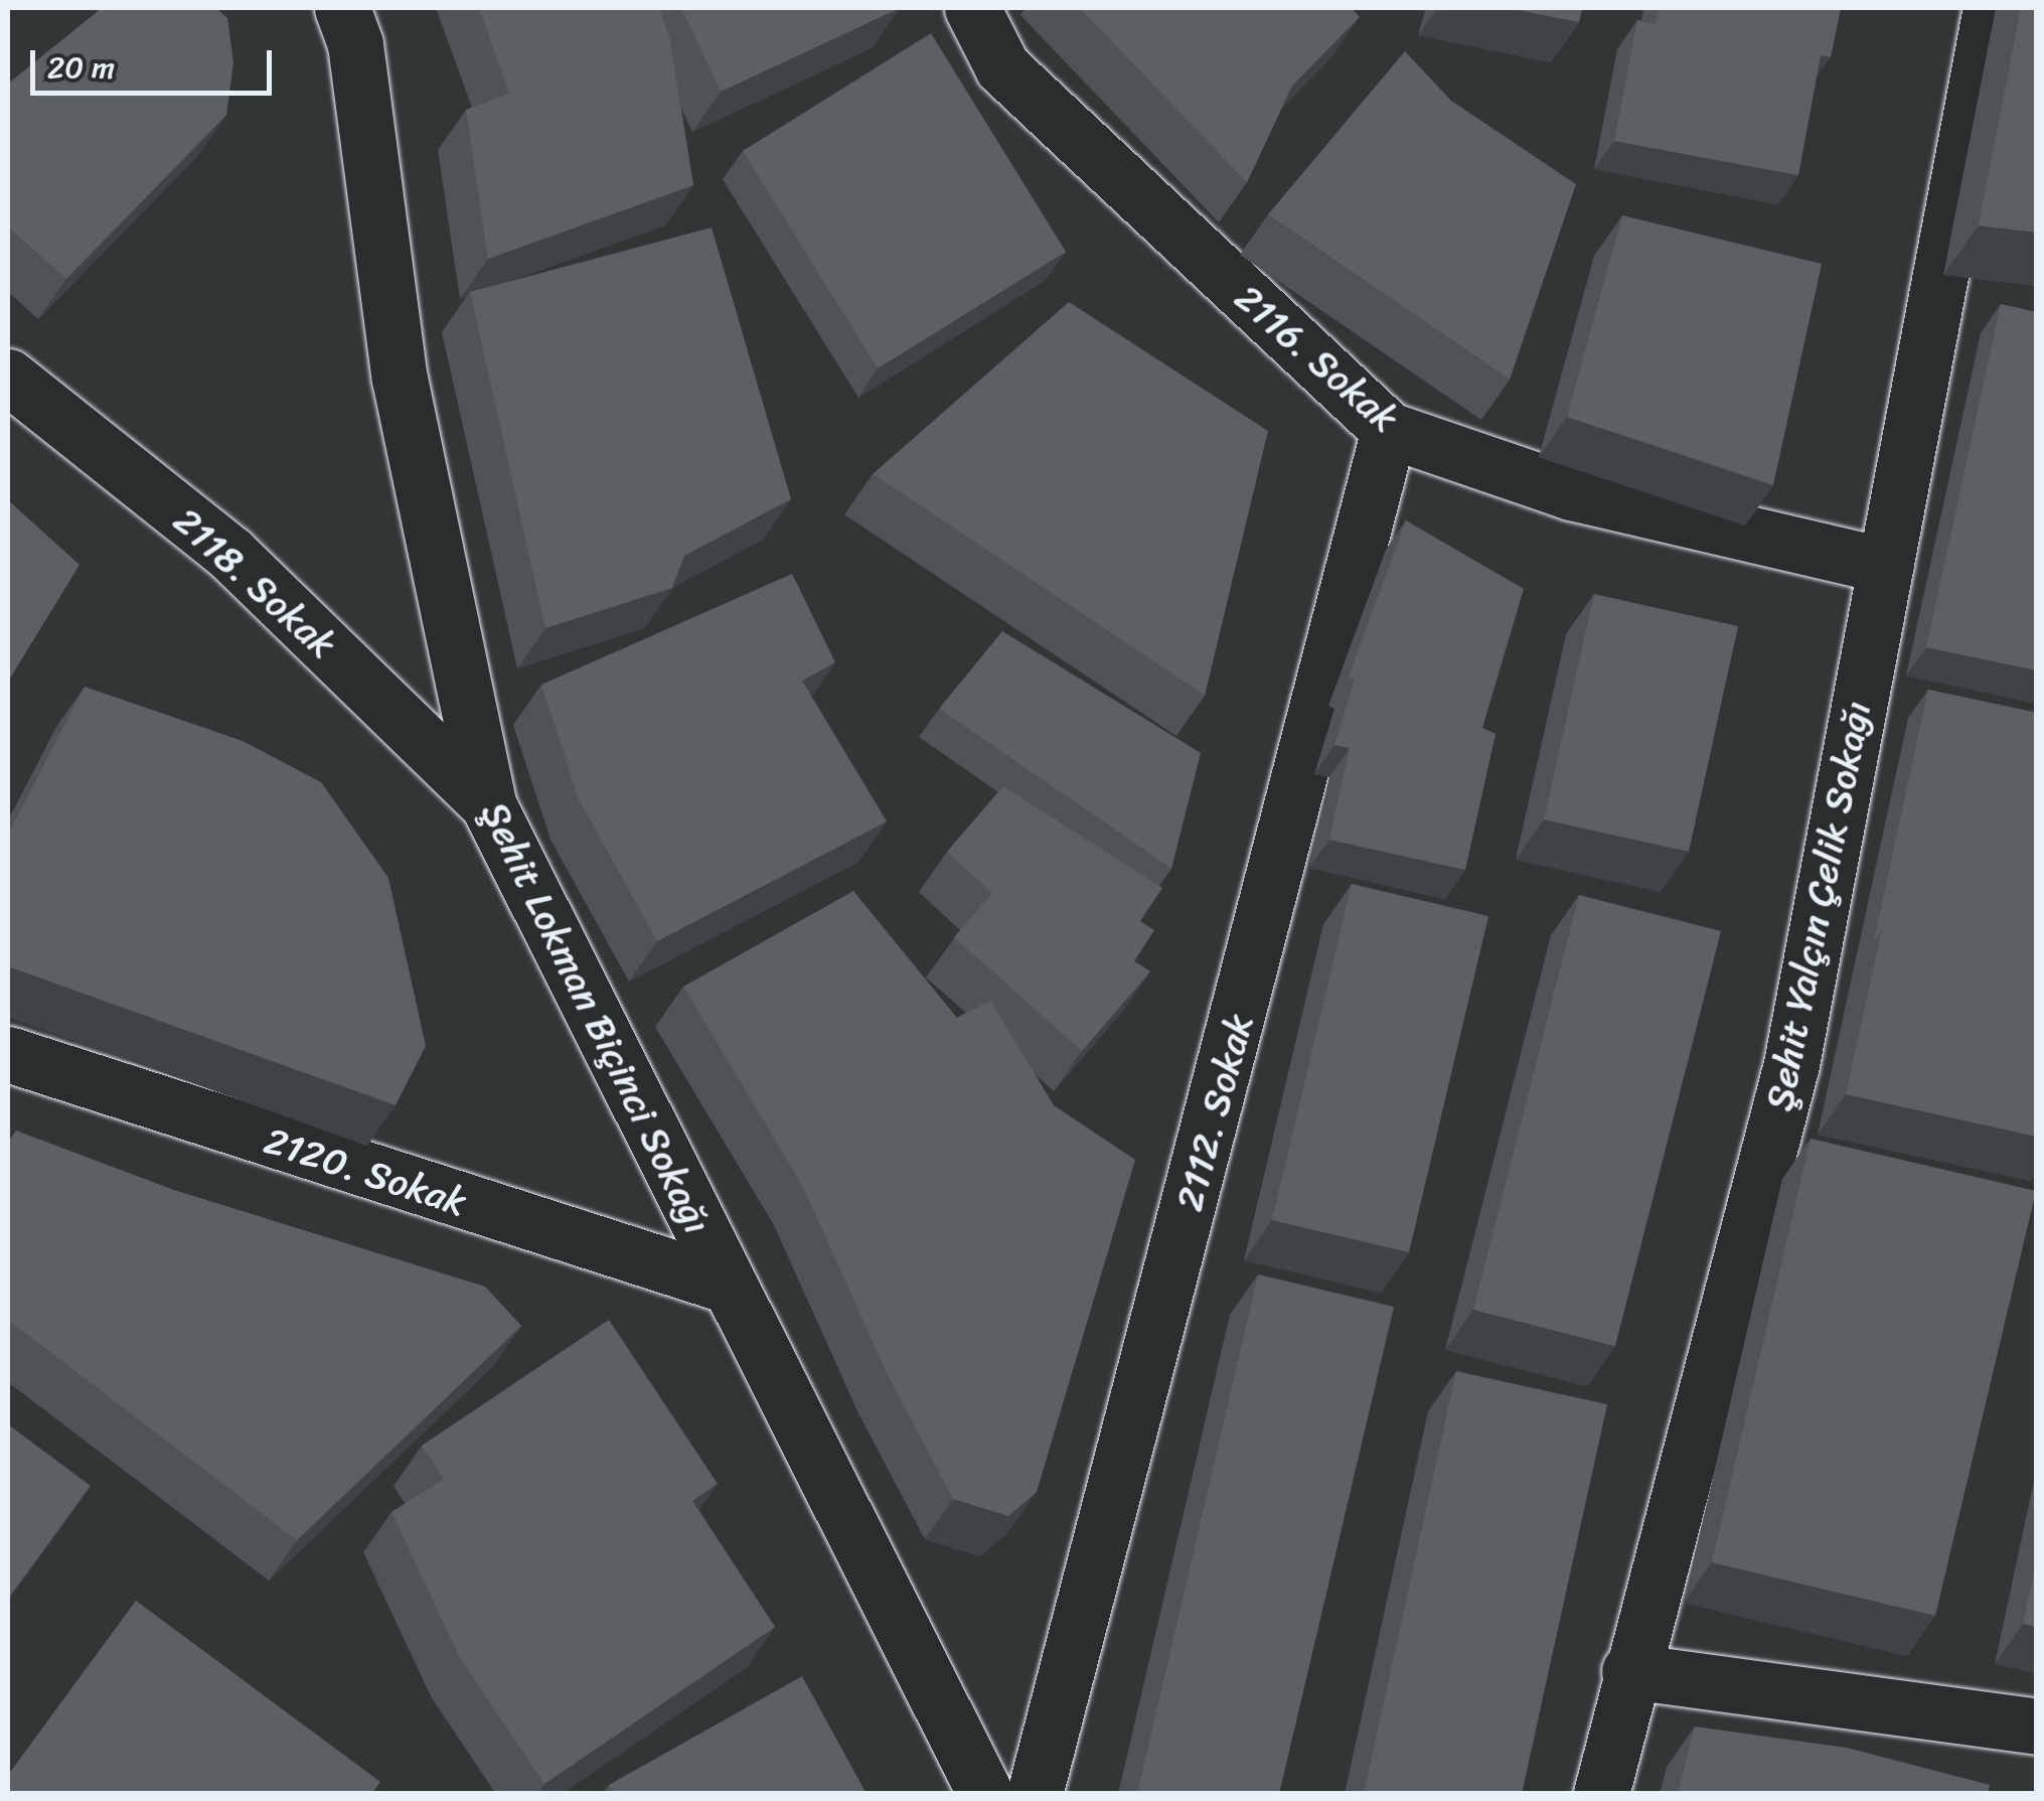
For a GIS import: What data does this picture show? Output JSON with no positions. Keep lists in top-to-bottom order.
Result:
{
  "streets": {
    "street": [
      "2116. Sokak",
      "2118. Sokak",
      "Şehit Yalçın Çelik Sokağı",
      "Şehit Lokman Biçinci Sokağı",
      "2112. Sokak",
      "2120. Sokak"
    ]
  },
  "crossings": [
    ["2116. Sokak", "Şehit Yalçın Çelik Sokağı"],
    ["2116. Sokak", "2112. Sokak"],
    ["2118. Sokak", "Şehit Lokman Biçinci Sokağı"],
    ["Şehit Lokman Biçinci Sokağı", "2120. Sokak"]
  ],
  "scale_bar": "20 m"
}
